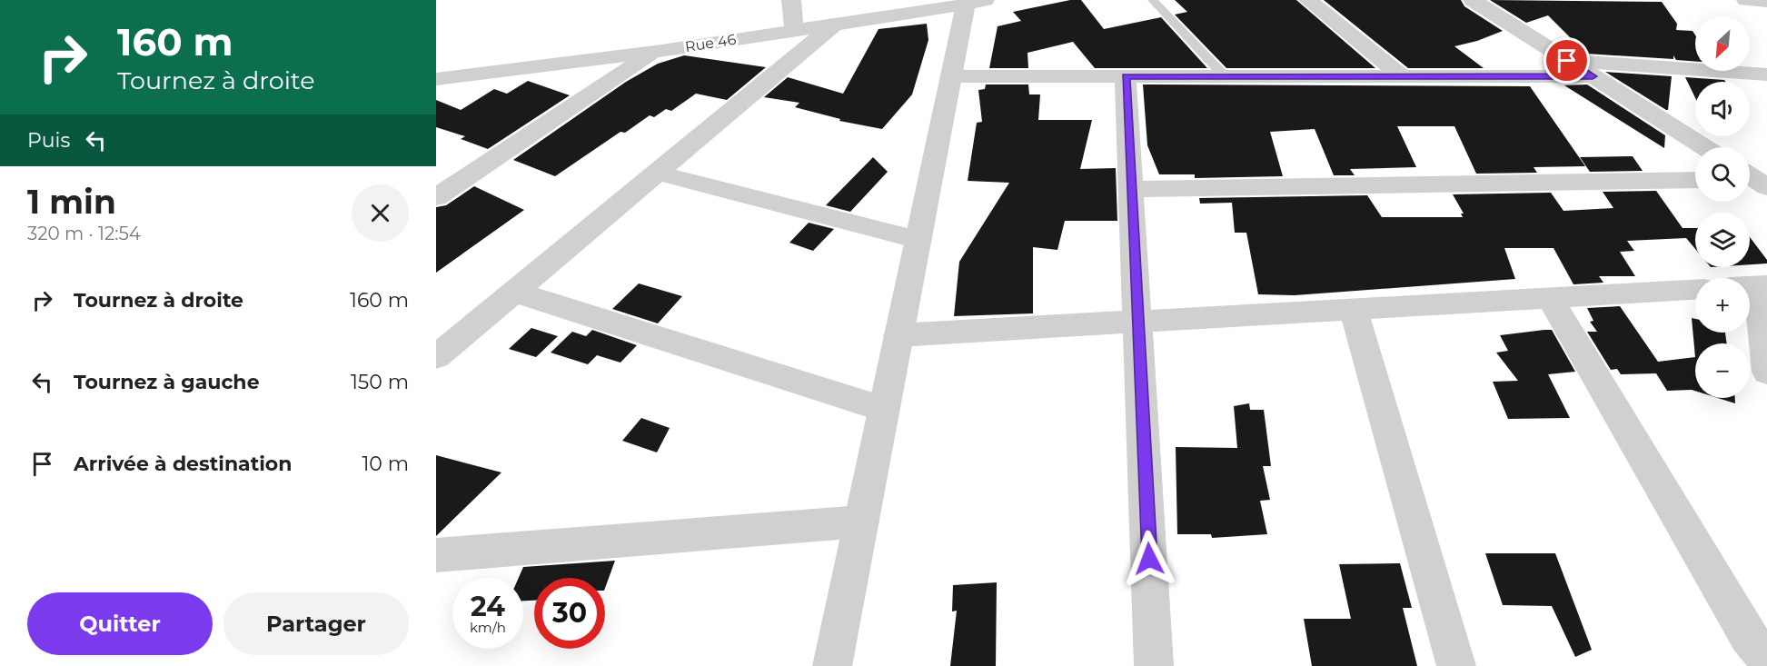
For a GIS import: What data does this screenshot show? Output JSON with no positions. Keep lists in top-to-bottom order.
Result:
{
  "streets": {
    "street": ["Rue 46"]
  },
  "north": "bottom left",
  "page": {
    "turn": ["160 m", "Tournez à droite"],
    "map_buttons": ["+", "−"],
    "then": "Puis",
    "heading": ["1 min", "320 m · 12:54"],
    "list": [
      {
        "name": "Tournez à droite",
        "value": "160 m"
      },
      {
        "name": "Tournez à gauche",
        "value": "150 m"
      },
      {
        "name": "Arrivée à destination",
        "value": "10 m"
      }
    ],
    "speed": "24 km/h",
    "limit": "30",
    "buttons": ["Quitter", "Partager"]
  }
}
